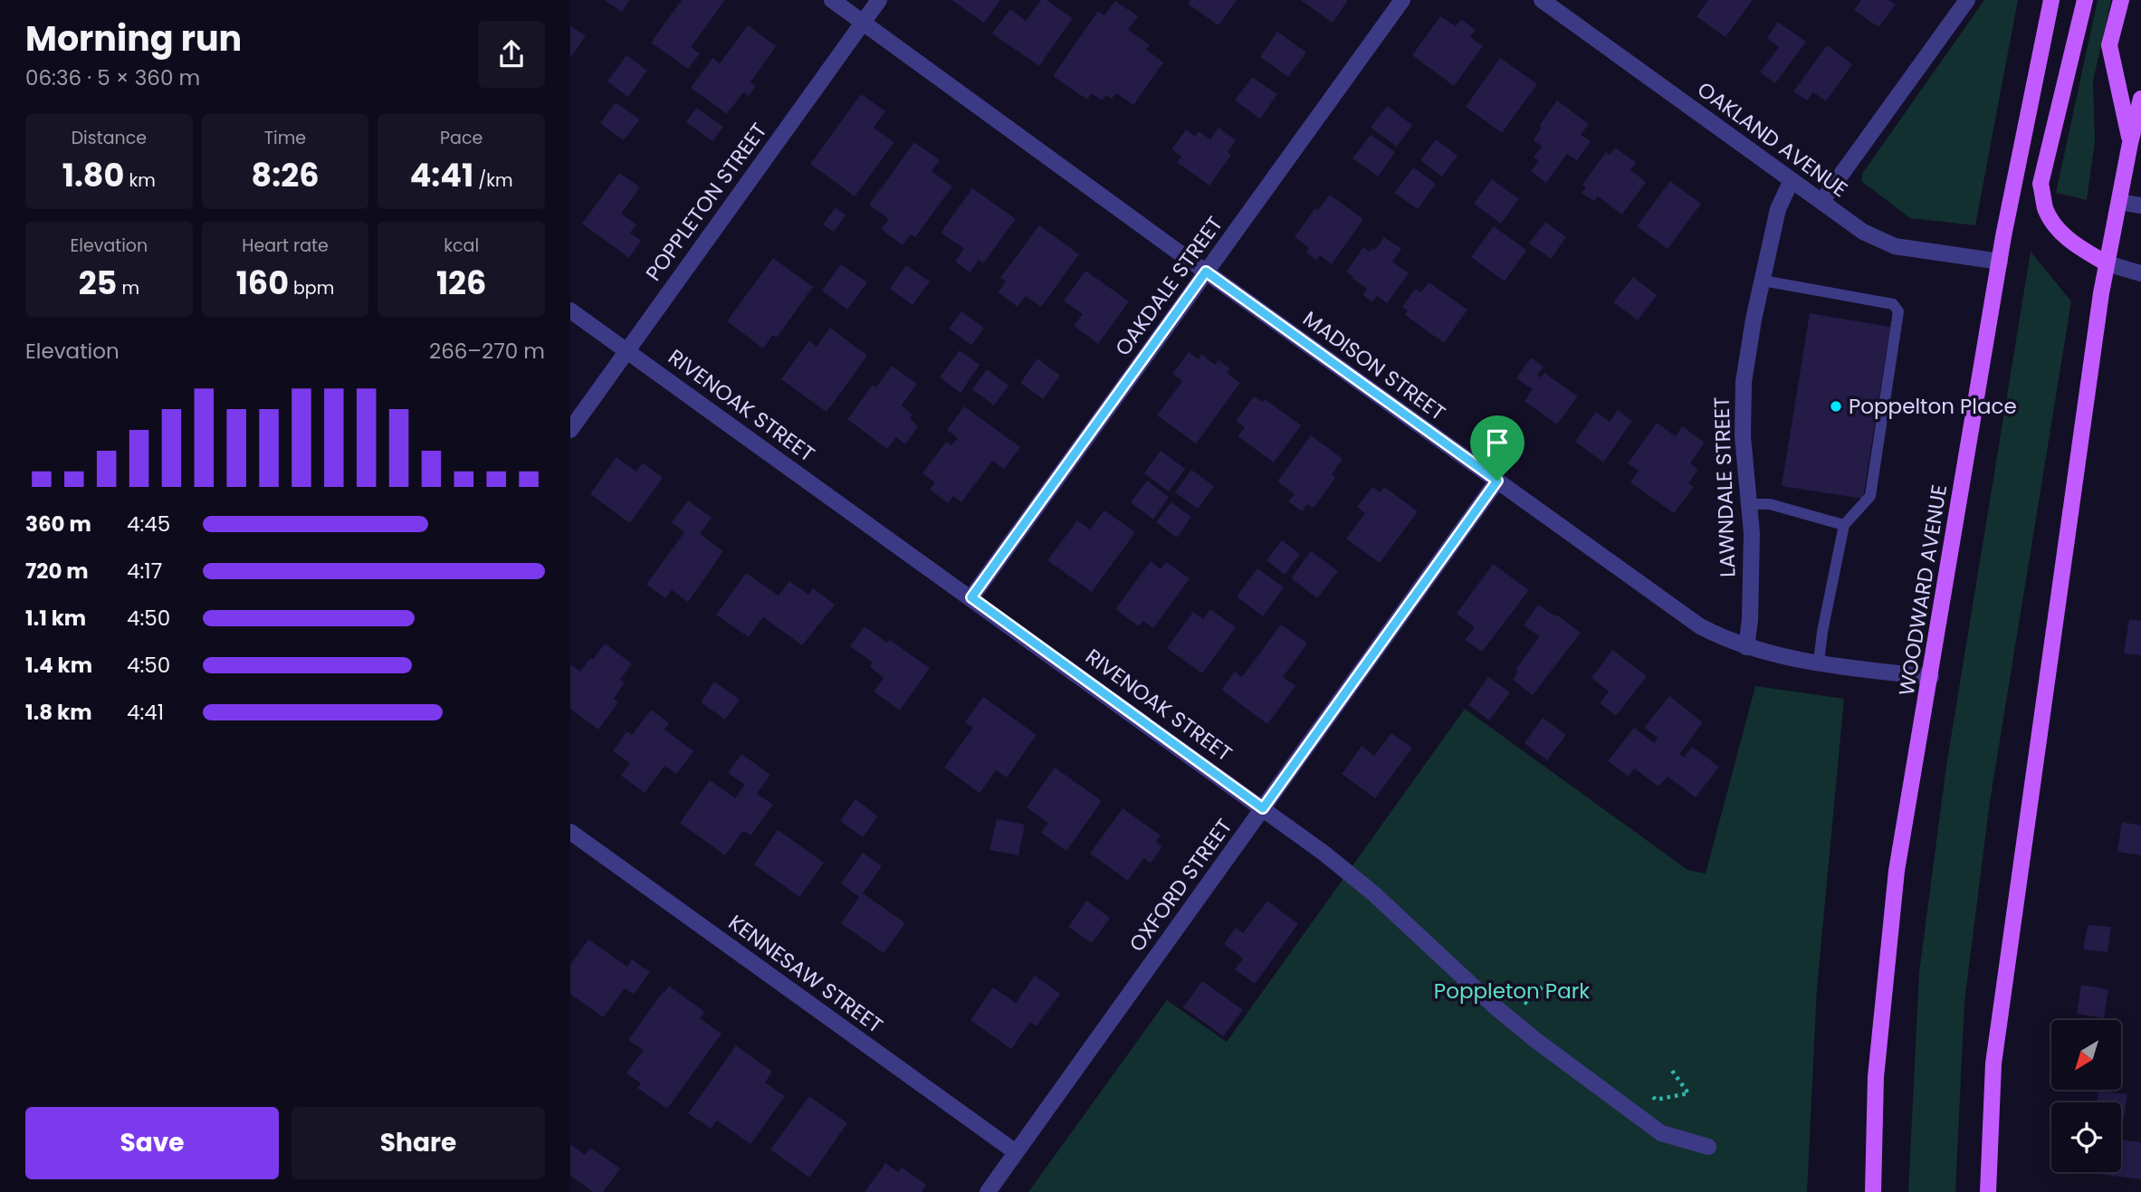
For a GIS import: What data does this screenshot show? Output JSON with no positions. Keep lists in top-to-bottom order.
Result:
{
  "streets": {
    "main road": ["WOODWARD AVENUE"],
    "street": [
      "OAKLAND AVENUE",
      "POPPLETON STREET",
      "OAKDALE STREET",
      "MADISON STREET",
      "RIVENOAK STREET",
      "LAWNDALE STREET",
      "OXFORD STREET",
      "KENNESAW STREET"
    ]
  },
  "crossings": [
    ["OAKLAND AVENUE", "LAWNDALE STREET"],
    ["OAKLAND AVENUE", "WOODWARD AVENUE"],
    ["POPPLETON STREET", "MADISON STREET"],
    ["POPPLETON STREET", "RIVENOAK STREET"],
    ["OAKDALE STREET", "MADISON STREET"],
    ["OAKDALE STREET", "RIVENOAK STREET"],
    ["MADISON STREET", "LAWNDALE STREET"],
    ["MADISON STREET", "WOODWARD AVENUE"],
    ["MADISON STREET", "OXFORD STREET"],
    ["RIVENOAK STREET", "OXFORD STREET"],
    ["OXFORD STREET", "KENNESAW STREET"]
  ],
  "parks": ["Poppleton Park"],
  "places": ["Poppelton Place"],
  "north": "bottom left",
  "page": {
    "heading": ["Morning run", "06:36 · 5 × 360 m"],
    "stats": [
      ["Distance", "1.80 km"],
      ["Time", "8:26"],
      ["Pace", "4:41 /km"],
      ["Elevation", "25 m"],
      ["Heart rate", "160 bpm"],
      ["kcal", "126"]
    ],
    "chart": ["Elevation", "266–270 m"],
    "list": [
      {
        "name": "360 m",
        "note": "4:45"
      },
      {
        "name": "720 m",
        "note": "4:17"
      },
      {
        "name": "1.1 km",
        "note": "4:50"
      },
      {
        "name": "1.4 km",
        "note": "4:50"
      },
      {
        "name": "1.8 km",
        "note": "4:41"
      }
    ],
    "buttons": ["Save", "Share"]
  }
}
